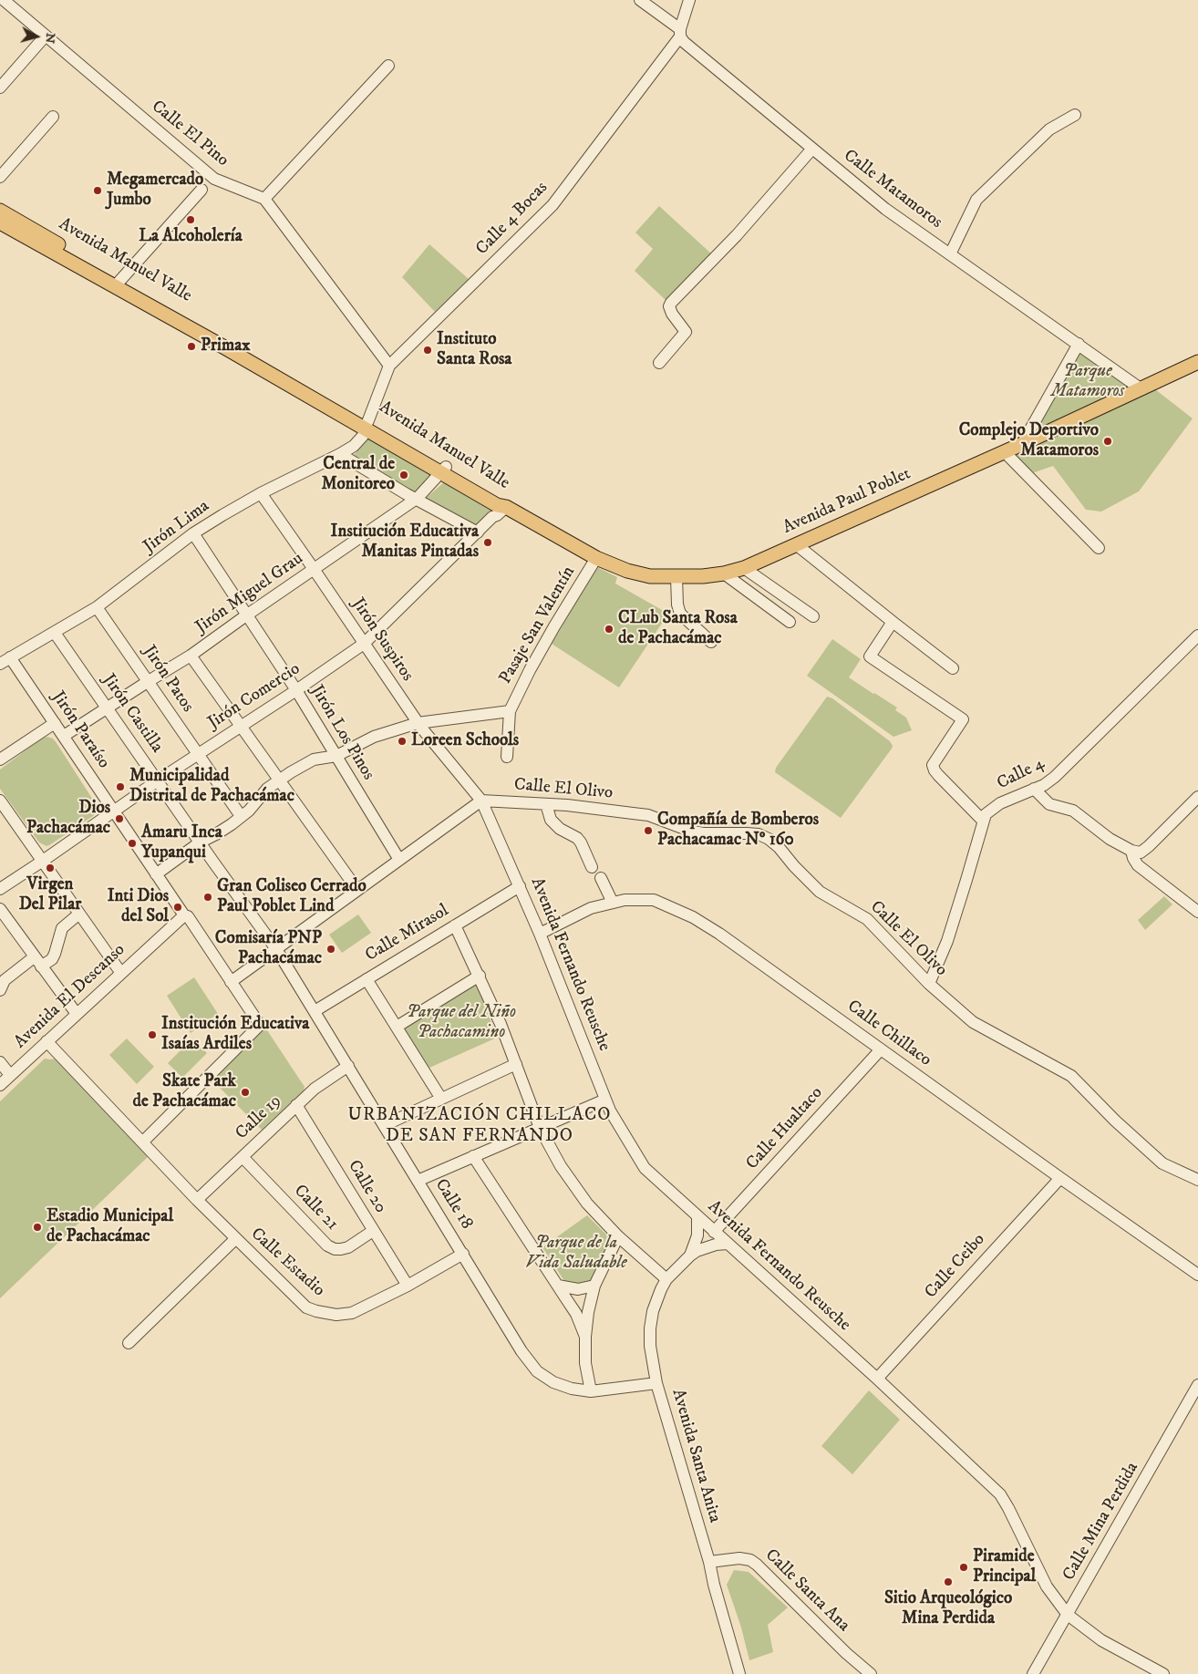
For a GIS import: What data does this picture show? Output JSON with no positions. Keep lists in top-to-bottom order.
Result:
{
  "streets": {
    "main road": ["Avenida Manuel Valle", "Avenida Paul Poblet"],
    "street": [
      "Calle El Pino",
      "Calle Matamoros",
      "Calle 4 Bocas",
      "Jirón Lima",
      "Jirón Miguel Grau",
      "Pasaje San Valentín",
      "Jirón Suspiros",
      "Jirón Patos",
      "Jirón Comercio",
      "Jirón Castilla",
      "Jirón Paraíso",
      "Jirón Los Pinos",
      "Calle 4",
      "Calle El Olivo",
      "Calle Mirasol",
      "Avenida Fernando Reusche",
      "Avenida El Descanso",
      "Calle Chillaco",
      "Calle 19",
      "Calle Hualtaco",
      "Calle 20",
      "Calle 18",
      "Calle 21",
      "Calle Estadio",
      "Calle Ceibo",
      "Avenida Santa Anita",
      "Calle Mina Perdida",
      "Calle Santa Ana"
    ]
  },
  "crossings": [
    ["Calle Matamoros", "Calle 4 Bocas"],
    ["Calle Matamoros", "Avenida Paul Poblet"],
    ["Calle 4 Bocas", "Avenida Manuel Valle"],
    ["Calle 4 Bocas", "Jirón Lima"],
    ["Avenida Manuel Valle", "Avenida Paul Poblet"],
    ["Avenida Manuel Valle", "Jirón Lima"],
    ["Avenida Manuel Valle", "Jirón Miguel Grau"],
    ["Avenida Manuel Valle", "Jirón Comercio"],
    ["Avenida Paul Poblet", "Pasaje San Valentín"],
    ["Avenida Paul Poblet", "Jirón Comercio"],
    ["Jirón Lima", "Jirón Suspiros"],
    ["Jirón Lima", "Jirón Patos"],
    ["Jirón Lima", "Jirón Castilla"],
    ["Jirón Lima", "Jirón Paraíso"],
    ["Jirón Lima", "Jirón Los Pinos"],
    ["Jirón Miguel Grau", "Jirón Suspiros"],
    ["Jirón Miguel Grau", "Jirón Patos"],
    ["Jirón Miguel Grau", "Jirón Castilla"],
    ["Jirón Miguel Grau", "Jirón Paraíso"],
    ["Jirón Miguel Grau", "Jirón Los Pinos"],
    ["Pasaje San Valentín", "Jirón Suspiros"],
    ["Pasaje San Valentín", "Jirón Patos"],
    ["Pasaje San Valentín", "Jirón Castilla"],
    ["Pasaje San Valentín", "Jirón Paraíso"],
    ["Pasaje San Valentín", "Jirón Los Pinos"],
    ["Jirón Suspiros", "Jirón Comercio"],
    ["Jirón Suspiros", "Calle El Olivo"],
    ["Jirón Suspiros", "Avenida Fernando Reusche"],
    ["Jirón Patos", "Jirón Comercio"],
    ["Jirón Comercio", "Jirón Castilla"],
    ["Jirón Comercio", "Jirón Paraíso"],
    ["Jirón Comercio", "Jirón Los Pinos"],
    ["Jirón Castilla", "Calle 18"],
    ["Jirón Paraíso", "Avenida El Descanso"],
    ["Jirón Paraíso", "Calle Estadio"],
    ["Calle 4", "Calle El Olivo"],
    ["Calle El Olivo", "Avenida Fernando Reusche"],
    ["Calle Mirasol", "Avenida Fernando Reusche"],
    ["Calle Mirasol", "Calle 18"],
    ["Avenida Fernando Reusche", "Calle Chillaco"],
    ["Avenida Fernando Reusche", "Calle Hualtaco"],
    ["Avenida Fernando Reusche", "Calle Ceibo"],
    ["Avenida Fernando Reusche", "Avenida Santa Anita"],
    ["Avenida Fernando Reusche", "Calle Mina Perdida"],
    ["Avenida El Descanso", "Calle Estadio"],
    ["Calle Chillaco", "Calle Hualtaco"],
    ["Calle Chillaco", "Calle Ceibo"],
    ["Calle 19", "Calle 20"],
    ["Calle 19", "Calle 18"],
    ["Calle 19", "Calle 21"],
    ["Calle 19", "Calle Estadio"],
    ["Calle 20", "Calle 21"],
    ["Calle 20", "Calle Estadio"],
    ["Calle 18", "Calle Estadio"],
    ["Calle 18", "Avenida Santa Anita"],
    ["Avenida Santa Anita", "Calle Santa Ana"]
  ],
  "districts": ["URBANIZACIÓN CHILLACO DE SAN FERNANDO"],
  "parks": ["Parque Matamoros", "Parque del Niño Pachacamino", "Parque de la Vida Saludable"],
  "places": [
    "Megamercado Jumbo",
    "La Alcoholería",
    "Primax",
    "Instituto Santa Rosa",
    "Complejo Deportivo Matamoros",
    "Central de Monitoreo",
    "Institución Educativa Manitas Pintadas",
    "CLub Santa Rosa de Pachacámac",
    "Loreen Schools",
    "Municipalidad Distrital de Pachacámac",
    "Dios Pachacámac",
    "Compañía de Bomberos Pachacamac Nº 160",
    "Amaru Inca Yupanqui",
    "Virgen Del Pilar",
    "Gran Coliseo Cerrado Paul Poblet Lind",
    "Inti Dios del Sol",
    "Comisaría PNP Pachacámac",
    "Institución Educativa Isaías Ardiles",
    "Skate Park de Pachacámac",
    "Estadio Municipal de Pachacámac",
    "Piramide Principal",
    "Sitio Arqueológico Mina Perdida"
  ],
  "north": "right"
}
